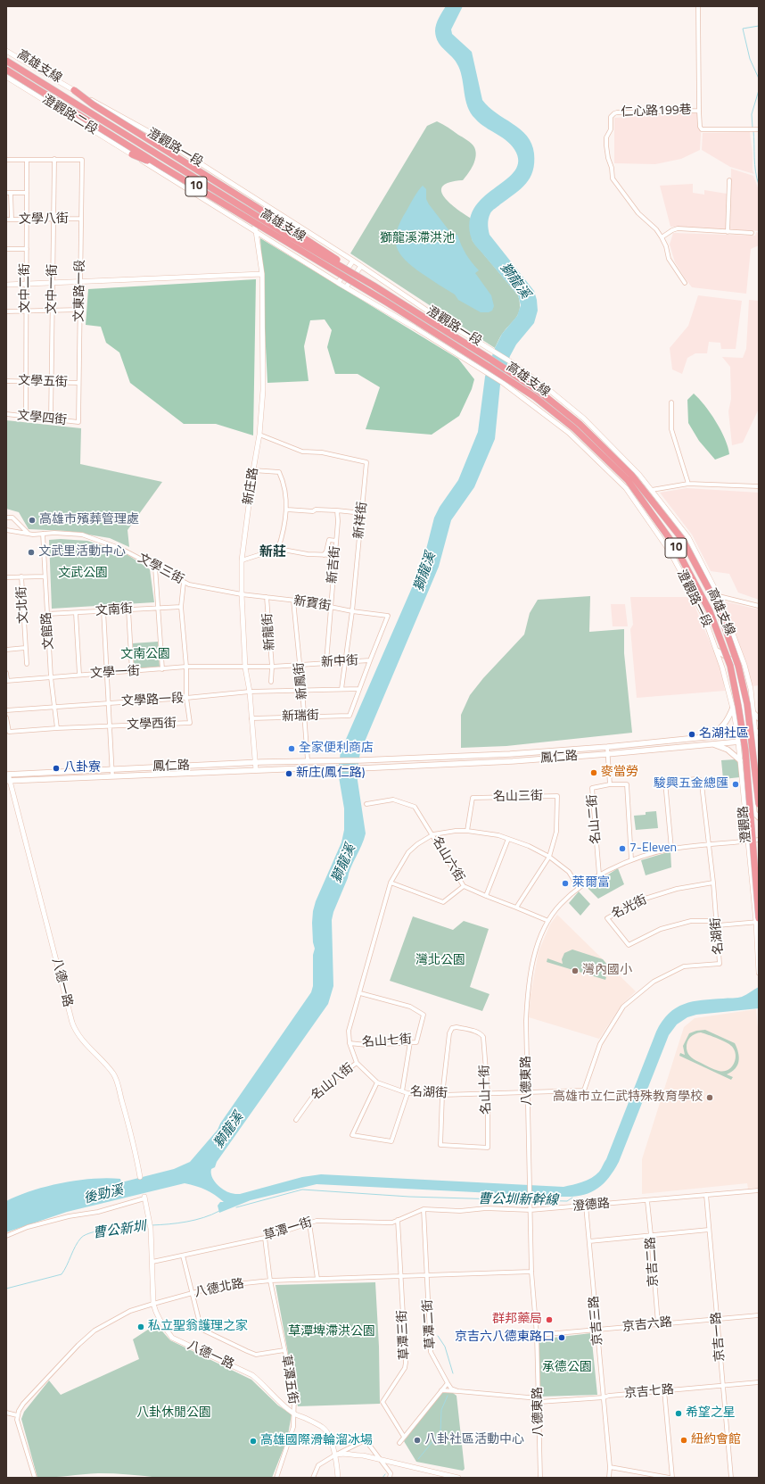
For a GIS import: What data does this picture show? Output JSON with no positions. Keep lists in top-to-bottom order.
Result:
{
  "streets": {
    "highway": ["高雄支線", "10"],
    "main road": ["鳳仁路"],
    "street": [
      "仁心路199巷",
      "澄觀路二段",
      "澄觀路一段",
      "文學八街",
      "文中二街",
      "文中一街",
      "文東路一段",
      "文學五街",
      "文學四街",
      "新庄路",
      "新祥街",
      "新吉街",
      "文學三街",
      "新寶街",
      "文北街",
      "文南街",
      "文館路",
      "新龍街",
      "新中街",
      "文學一街",
      "新鳳街",
      "文學路一段",
      "新瑞街",
      "文學西街",
      "名山三街",
      "名山二街",
      "澄觀路",
      "名山六街",
      "名光街",
      "名湖街",
      "八德一路",
      "名山七街",
      "八德東路",
      "名山八街",
      "名山十街",
      "澄德路",
      "草潭一街",
      "京吉二路",
      "八德北路",
      "京吉三路",
      "草潭二街",
      "京吉六路",
      "草潭三街",
      "京吉一路",
      "草潭五街",
      "京吉七路"
    ]
  },
  "crossings": [
    ["高雄支線", "澄觀路"],
    ["澄觀路二段", "澄觀路一段"],
    ["澄觀路一段", "新庄路"],
    ["澄觀路一段", "鳳仁路"],
    ["澄觀路一段", "澄觀路"],
    ["文學八街", "文中二街"],
    ["文學八街", "文中一街"],
    ["文學八街", "文東路一段"],
    ["文中二街", "文學五街"],
    ["文中二街", "文學四街"],
    ["文中一街", "文東路一段"],
    ["文中一街", "文學五街"],
    ["文中一街", "文學四街"],
    ["文東路一段", "文學五街"],
    ["文東路一段", "文學四街"],
    ["新庄路", "新祥街"],
    ["新庄路", "新寶街"],
    ["新庄路", "新中街"],
    ["新庄路", "文學一街"],
    ["新庄路", "文學路一段"],
    ["新庄路", "新瑞街"],
    ["新庄路", "鳳仁路"],
    ["新祥街", "新寶街"],
    ["新祥街", "新中街"],
    ["新祥街", "文學路一段"],
    ["新吉街", "新寶街"],
    ["新吉街", "新中街"],
    ["文學三街", "新寶街"],
    ["文學三街", "文館路"],
    ["文學三街", "文學西街"],
    ["新寶街", "新龍街"],
    ["新寶街", "新中街"],
    ["新寶街", "新鳳街"],
    ["文南街", "文館路"],
    ["文南街", "文學西街"],
    ["文館路", "文學一街"],
    ["文館路", "文學路一段"],
    ["文館路", "文學西街"],
    ["新龍街", "新中街"],
    ["新中街", "文學一街"],
    ["新中街", "新鳳街"],
    ["文學一街", "文學西街"],
    ["新鳳街", "文學路一段"],
    ["新鳳街", "新瑞街"],
    ["新鳳街", "鳳仁路"],
    ["文學路一段", "新瑞街"],
    ["文學路一段", "文學西街"],
    ["鳳仁路", "澄觀路"],
    ["鳳仁路", "八德一路"],
    ["名山三街", "名湖街"],
    ["名山二街", "八德東路"],
    ["澄觀路", "八德東路"],
    ["名山六街", "名湖街"],
    ["名光街", "名湖街"],
    ["名湖街", "名山七街"],
    ["名湖街", "八德東路"],
    ["名湖街", "名山八街"],
    ["名湖街", "名山十街"],
    ["八德一路", "草潭一街"],
    ["八德一路", "八德北路"],
    ["八德一路", "草潭五街"],
    ["八德東路", "澄德路"],
    ["八德東路", "八德北路"],
    ["八德東路", "京吉六路"],
    ["八德東路", "京吉七路"],
    ["澄德路", "草潭一街"],
    ["澄德路", "京吉二路"],
    ["澄德路", "京吉三路"],
    ["澄德路", "草潭二街"],
    ["澄德路", "京吉一路"],
    ["草潭一街", "草潭二街"],
    ["草潭一街", "草潭三街"],
    ["草潭一街", "草潭五街"],
    ["京吉二路", "京吉六路"],
    ["八德北路", "草潭二街"],
    ["八德北路", "草潭三街"],
    ["八德北路", "草潭五街"],
    ["京吉三路", "京吉六路"],
    ["京吉三路", "京吉七路"],
    ["京吉六路", "京吉一路"],
    ["京吉一路", "京吉七路"]
  ],
  "districts": ["新莊"],
  "water": [
    "獅龍溪",
    "後勁溪",
    "曹公圳新幹線",
    "曹公新圳"
  ],
  "parks": [
    "獅龍溪滯洪池",
    "文武公園",
    "文南公園",
    "灣北公園",
    "草潭埤滯洪公園",
    "承德公園",
    "八卦休閒公園"
  ],
  "places": [
    "高雄市殯葬管理處",
    "文武里活動中心",
    "名湖社區",
    "全家便利商店",
    "八卦寮",
    "麥當勞",
    "新庄(鳳仁路)",
    "駿興五金總匯",
    "7-Eleven",
    "萊爾富",
    "灣內國小",
    "高雄市立仁武特殊教育學校",
    "群邦藥局",
    "私立聖翁護理之家",
    "京吉六八德東路口",
    "希望之星",
    "八卦社區活動中心",
    "紐約會館",
    "高雄國際滑輪溜冰場"
  ]
}
